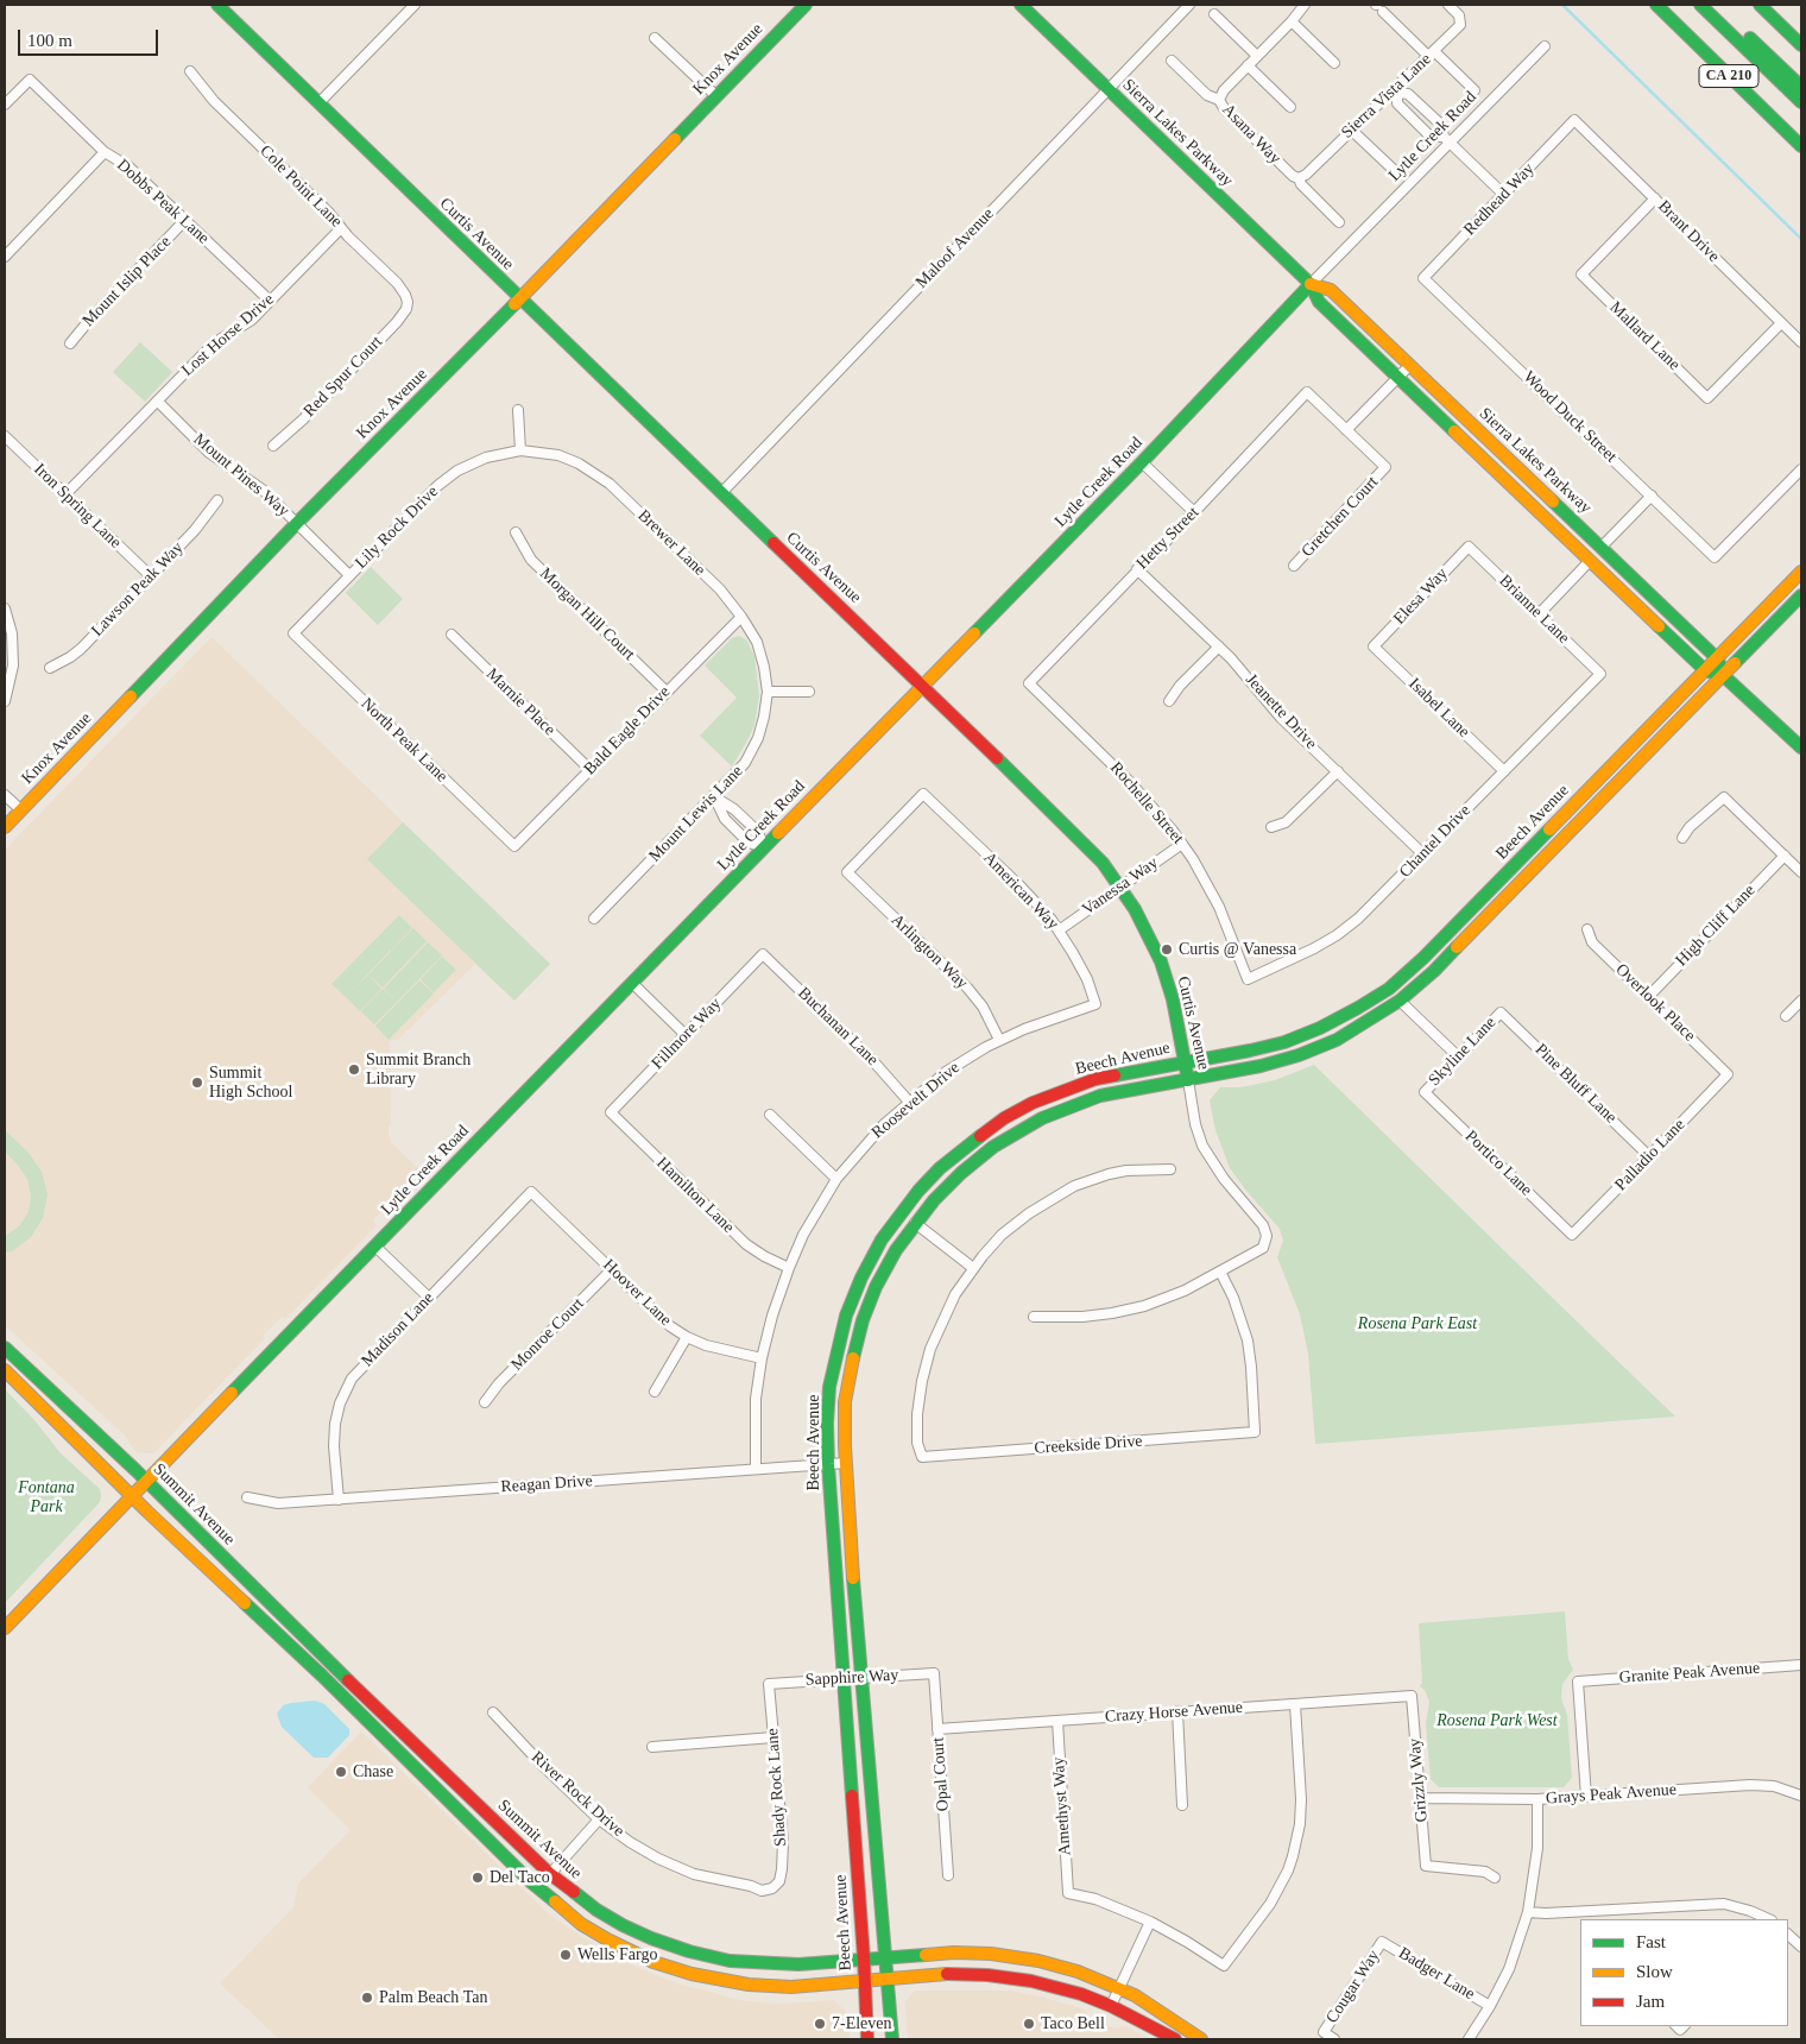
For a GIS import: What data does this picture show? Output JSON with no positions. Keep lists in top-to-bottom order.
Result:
{
  "streets": {
    "main road": [
      "Knox Avenue",
      "CA 210",
      "Sierra Lakes Parkway",
      "Lytle Creek Road",
      "Curtis Avenue",
      "Beech Avenue",
      "Summit Avenue"
    ],
    "street": [
      "Sierra Vista Lane",
      "Asana Way",
      "Cole Point Lane",
      "Redhead Way",
      "Dobbs Peak Lane",
      "Brant Drive",
      "Maloof Avenue",
      "Mount Islip Place",
      "Lost Horse Drive",
      "Mallard Lane",
      "Red Spur Court",
      "Wood Duck Street",
      "Mount Pines Way",
      "Iron Spring Lane",
      "Gretchen Court",
      "Lily Rock Drive",
      "Hetty Street",
      "Brewer Lane",
      "Lawson Peak Way",
      "Elesa Way",
      "Brianne Lane",
      "Morgan Hill Court",
      "Marnie Place",
      "Isabel Lane",
      "Jeanette Drive",
      "Bald Eagle Drive",
      "North Peak Lane",
      "Rochelle Street",
      "Mount Lewis Lane",
      "Chantel Drive",
      "Vanessa Way",
      "American Way",
      "High Cliff Lane",
      "Arlington Way",
      "Overlook Place",
      "Buchanan Lane",
      "Fillmore Way",
      "Skyline Lane",
      "Pine Bluff Lane",
      "Roosevelt Drive",
      "Palladio Lane",
      "Portico Lane",
      "Hamilton Lane",
      "Hoover Lane",
      "Madison Lane",
      "Monroe Court",
      "Creekside Drive",
      "Reagan Drive",
      "Granite Peak Avenue",
      "Sapphire Way",
      "Crazy Horse Avenue",
      "Opal Court",
      "Grizzly Way",
      "Shady Rock Lane",
      "River Rock Drive",
      "Grays Peak Avenue",
      "Amethyst Way",
      "Badger Lane",
      "Cougar Way"
    ]
  },
  "crossings": [
    ["Knox Avenue", "Curtis Avenue"],
    ["Knox Avenue", "Mount Pines Way"],
    ["Sierra Vista Lane", "Asana Way"],
    ["Sierra Lakes Parkway", "Lytle Creek Road"],
    ["Sierra Lakes Parkway", "Maloof Avenue"],
    ["Sierra Lakes Parkway", "Beech Avenue"],
    ["Lytle Creek Road", "Curtis Avenue"],
    ["Lytle Creek Road", "Summit Avenue"],
    ["Cole Point Lane", "Lost Horse Drive"],
    ["Cole Point Lane", "Red Spur Court"],
    ["Redhead Way", "Brant Drive"],
    ["Redhead Way", "Wood Duck Street"],
    ["Dobbs Peak Lane", "Mount Islip Place"],
    ["Dobbs Peak Lane", "Lost Horse Drive"],
    ["Brant Drive", "Mallard Lane"],
    ["Curtis Avenue", "Maloof Avenue"],
    ["Curtis Avenue", "Beech Avenue"],
    ["Curtis Avenue", "Vanessa Way"],
    ["Curtis Avenue", "Creekside Drive"],
    ["Lost Horse Drive", "Mount Pines Way"],
    ["Lost Horse Drive", "Iron Spring Lane"],
    ["Mount Pines Way", "Lily Rock Drive"],
    ["Iron Spring Lane", "Lawson Peak Way"],
    ["Gretchen Court", "Hetty Street"],
    ["Lily Rock Drive", "Brewer Lane"],
    ["Lily Rock Drive", "North Peak Lane"],
    ["Hetty Street", "Jeanette Drive"],
    ["Hetty Street", "Rochelle Street"],
    ["Brewer Lane", "Bald Eagle Drive"],
    ["Brewer Lane", "Mount Lewis Lane"],
    ["Elesa Way", "Brianne Lane"],
    ["Elesa Way", "Isabel Lane"],
    ["Brianne Lane", "Chantel Drive"],
    ["Morgan Hill Court", "Bald Eagle Drive"],
    ["Marnie Place", "Bald Eagle Drive"],
    ["Isabel Lane", "Chantel Drive"],
    ["Jeanette Drive", "Chantel Drive"],
    ["Bald Eagle Drive", "North Peak Lane"],
    ["Rochelle Street", "Chantel Drive"],
    ["Rochelle Street", "Vanessa Way"],
    ["Beech Avenue", "Reagan Drive"],
    ["Beech Avenue", "Summit Avenue"],
    ["Beech Avenue", "Sapphire Way"],
    ["Vanessa Way", "American Way"],
    ["American Way", "Arlington Way"],
    ["American Way", "Roosevelt Drive"],
    ["High Cliff Lane", "Overlook Place"],
    ["Arlington Way", "Roosevelt Drive"],
    ["Overlook Place", "Palladio Lane"],
    ["Buchanan Lane", "Fillmore Way"],
    ["Buchanan Lane", "Roosevelt Drive"],
    ["Fillmore Way", "Hamilton Lane"],
    ["Skyline Lane", "Pine Bluff Lane"],
    ["Skyline Lane", "Portico Lane"],
    ["Pine Bluff Lane", "Palladio Lane"],
    ["Roosevelt Drive", "Hamilton Lane"],
    ["Roosevelt Drive", "Hoover Lane"],
    ["Roosevelt Drive", "Reagan Drive"],
    ["Palladio Lane", "Portico Lane"],
    ["Hoover Lane", "Madison Lane"],
    ["Hoover Lane", "Monroe Court"],
    ["Madison Lane", "Reagan Drive"],
    ["Granite Peak Avenue", "Grays Peak Avenue"],
    ["Sapphire Way", "Opal Court"],
    ["Sapphire Way", "Shady Rock Lane"],
    ["Crazy Horse Avenue", "Opal Court"],
    ["Crazy Horse Avenue", "Grizzly Way"],
    ["Crazy Horse Avenue", "Amethyst Way"],
    ["Grizzly Way", "Grays Peak Avenue"],
    ["Shady Rock Lane", "River Rock Drive"],
    ["Badger Lane", "Cougar Way"]
  ],
  "parks": ["Rosena Park East", "Fontana Park", "Rosena Park West"],
  "places": [
    "Curtis @ Vanessa",
    "Summit Branch Library",
    "Summit High School",
    "Chase",
    "Del Taco",
    "Wells Fargo",
    "Palm Beach Tan",
    "7-Eleven",
    "Taco Bell"
  ],
  "legend": ["Fast", "Slow", "Jam"],
  "scale_bar": "100 m"
}
